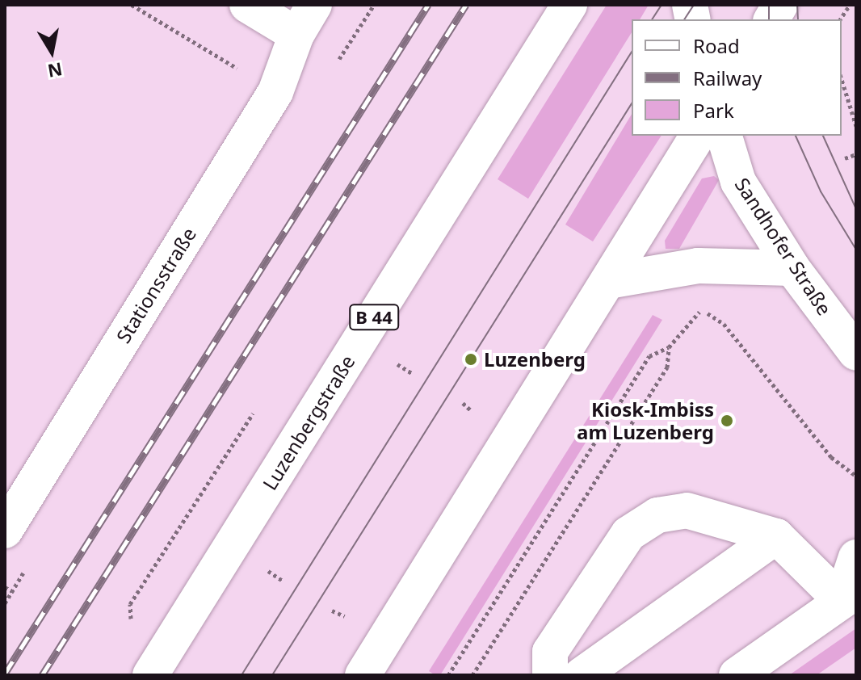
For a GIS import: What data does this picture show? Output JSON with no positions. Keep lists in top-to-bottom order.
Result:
{
  "streets": {
    "main road": [
      "Sandhofer Straße",
      "Stationsstraße",
      "B 44",
      "Luzenbergstraße"
    ]
  },
  "places": ["Luzenberg", "Kiosk-Imbiss am Luzenberg"],
  "legend": ["Road", "Railway", "Park"],
  "north": "bottom"
}
